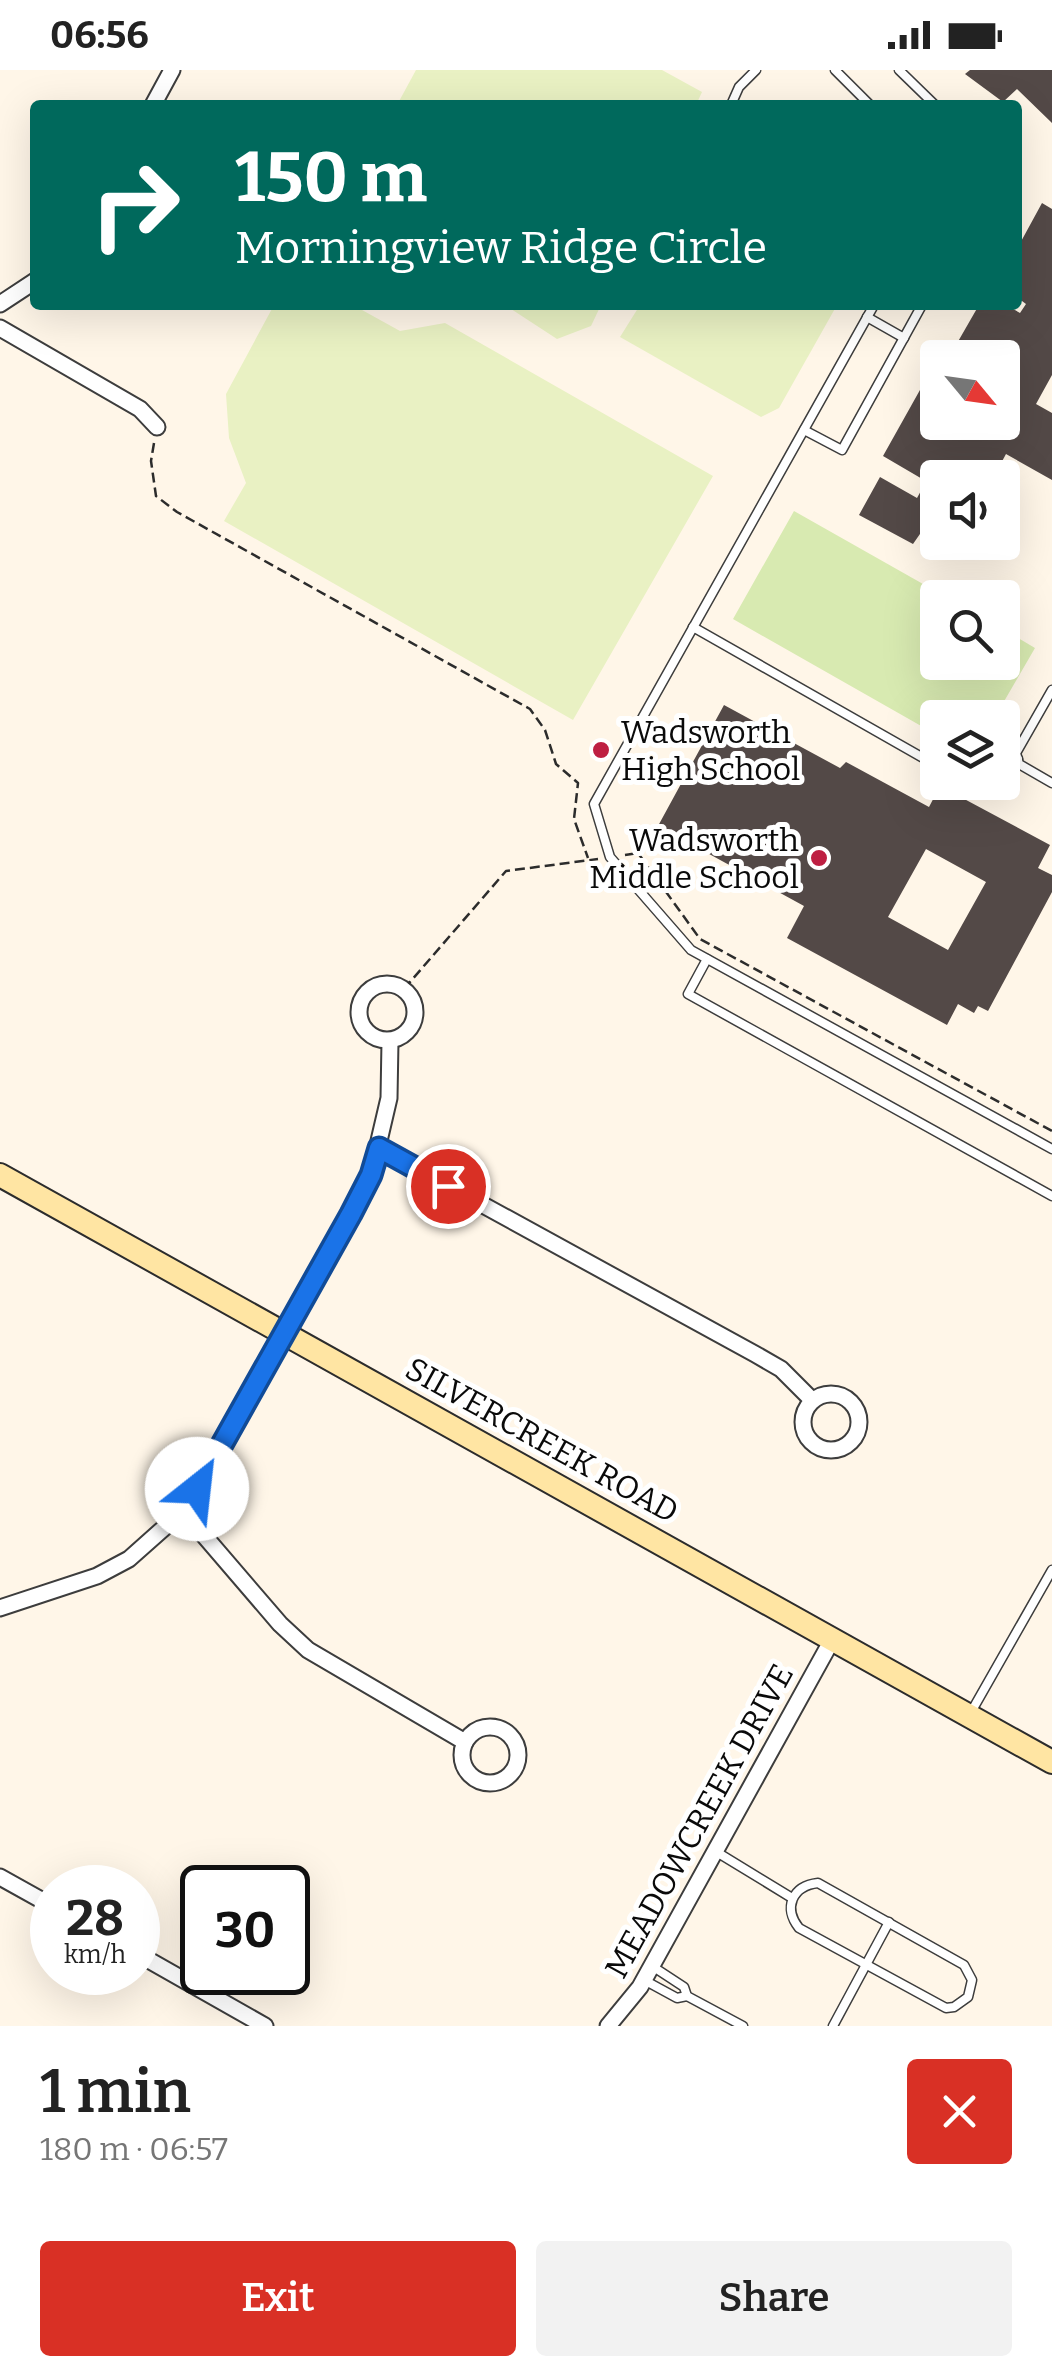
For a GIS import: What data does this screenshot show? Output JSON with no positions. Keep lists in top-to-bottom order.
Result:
{
  "streets": {
    "street": ["SILVERCREEK ROAD", "MEADOWCREEK DRIVE"]
  },
  "crossings": [
    ["SILVERCREEK ROAD", "MEADOWCREEK DRIVE"]
  ],
  "places": ["Wadsworth High School", "Wadsworth Middle School"],
  "north": "bottom right",
  "page": {
    "status": "06:56",
    "turn": ["150 m", "Morningview Ridge Circle"],
    "speed": "28 km/h",
    "limit": "30",
    "heading": ["1 min", "180 m · 06:57"],
    "buttons": ["Exit", "Share"]
  }
}
